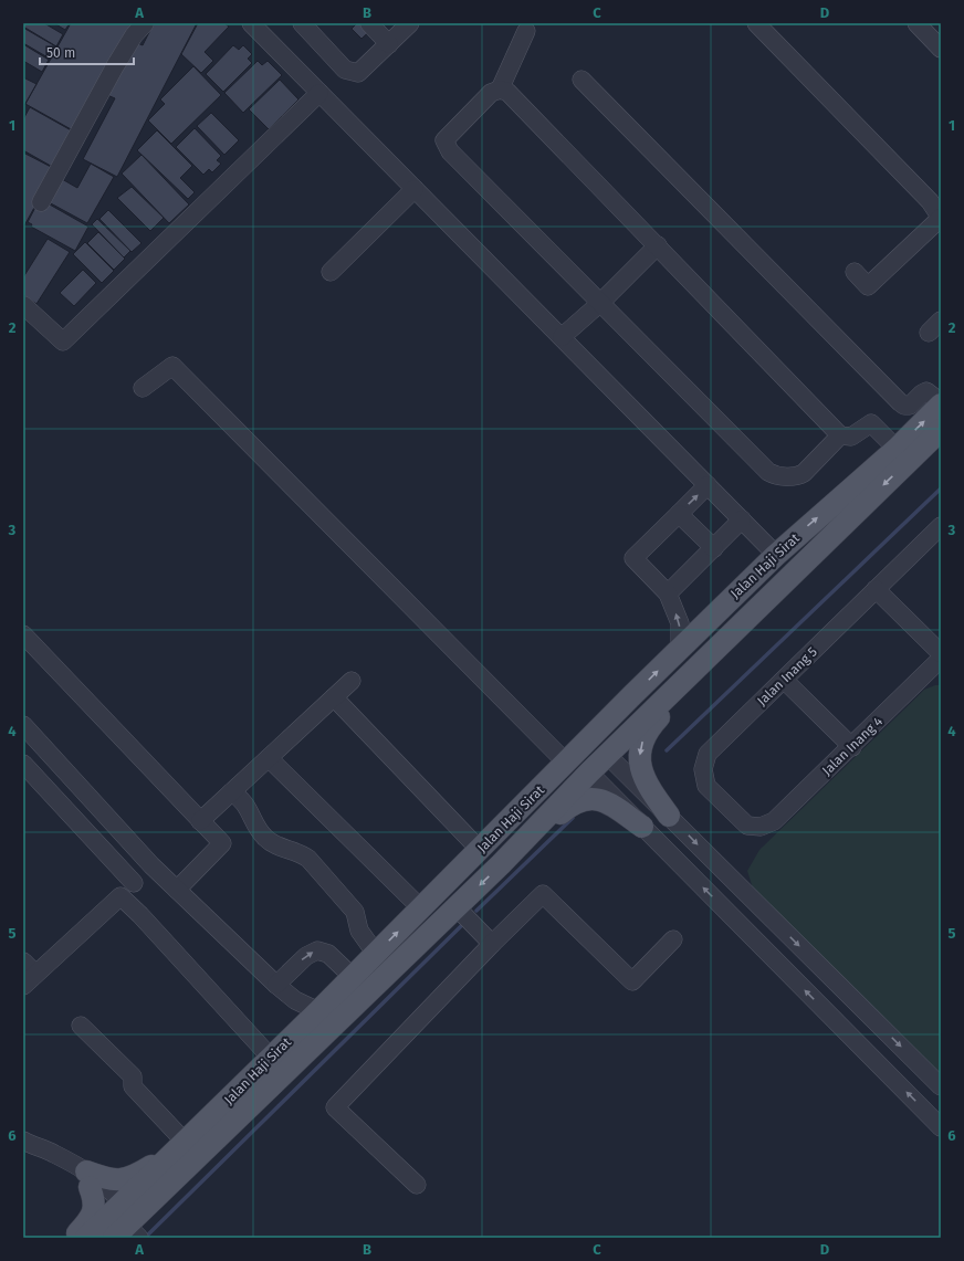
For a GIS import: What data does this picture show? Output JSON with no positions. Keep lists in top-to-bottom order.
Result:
{
  "streets": {
    "main road": ["Jalan Haji Sirat"],
    "street": ["Jalan Inang 5", "Jalan Inang 4"]
  },
  "crossings": [
    ["Jalan Inang 5", "Jalan Inang 4"]
  ],
  "scale_bar": "50 m",
  "grid": {
    "columns": [
      "A",
      "B",
      "C",
      "D"
    ],
    "rows": [
      "1",
      "2",
      "3",
      "4",
      "5",
      "6"
    ]
  }
}
